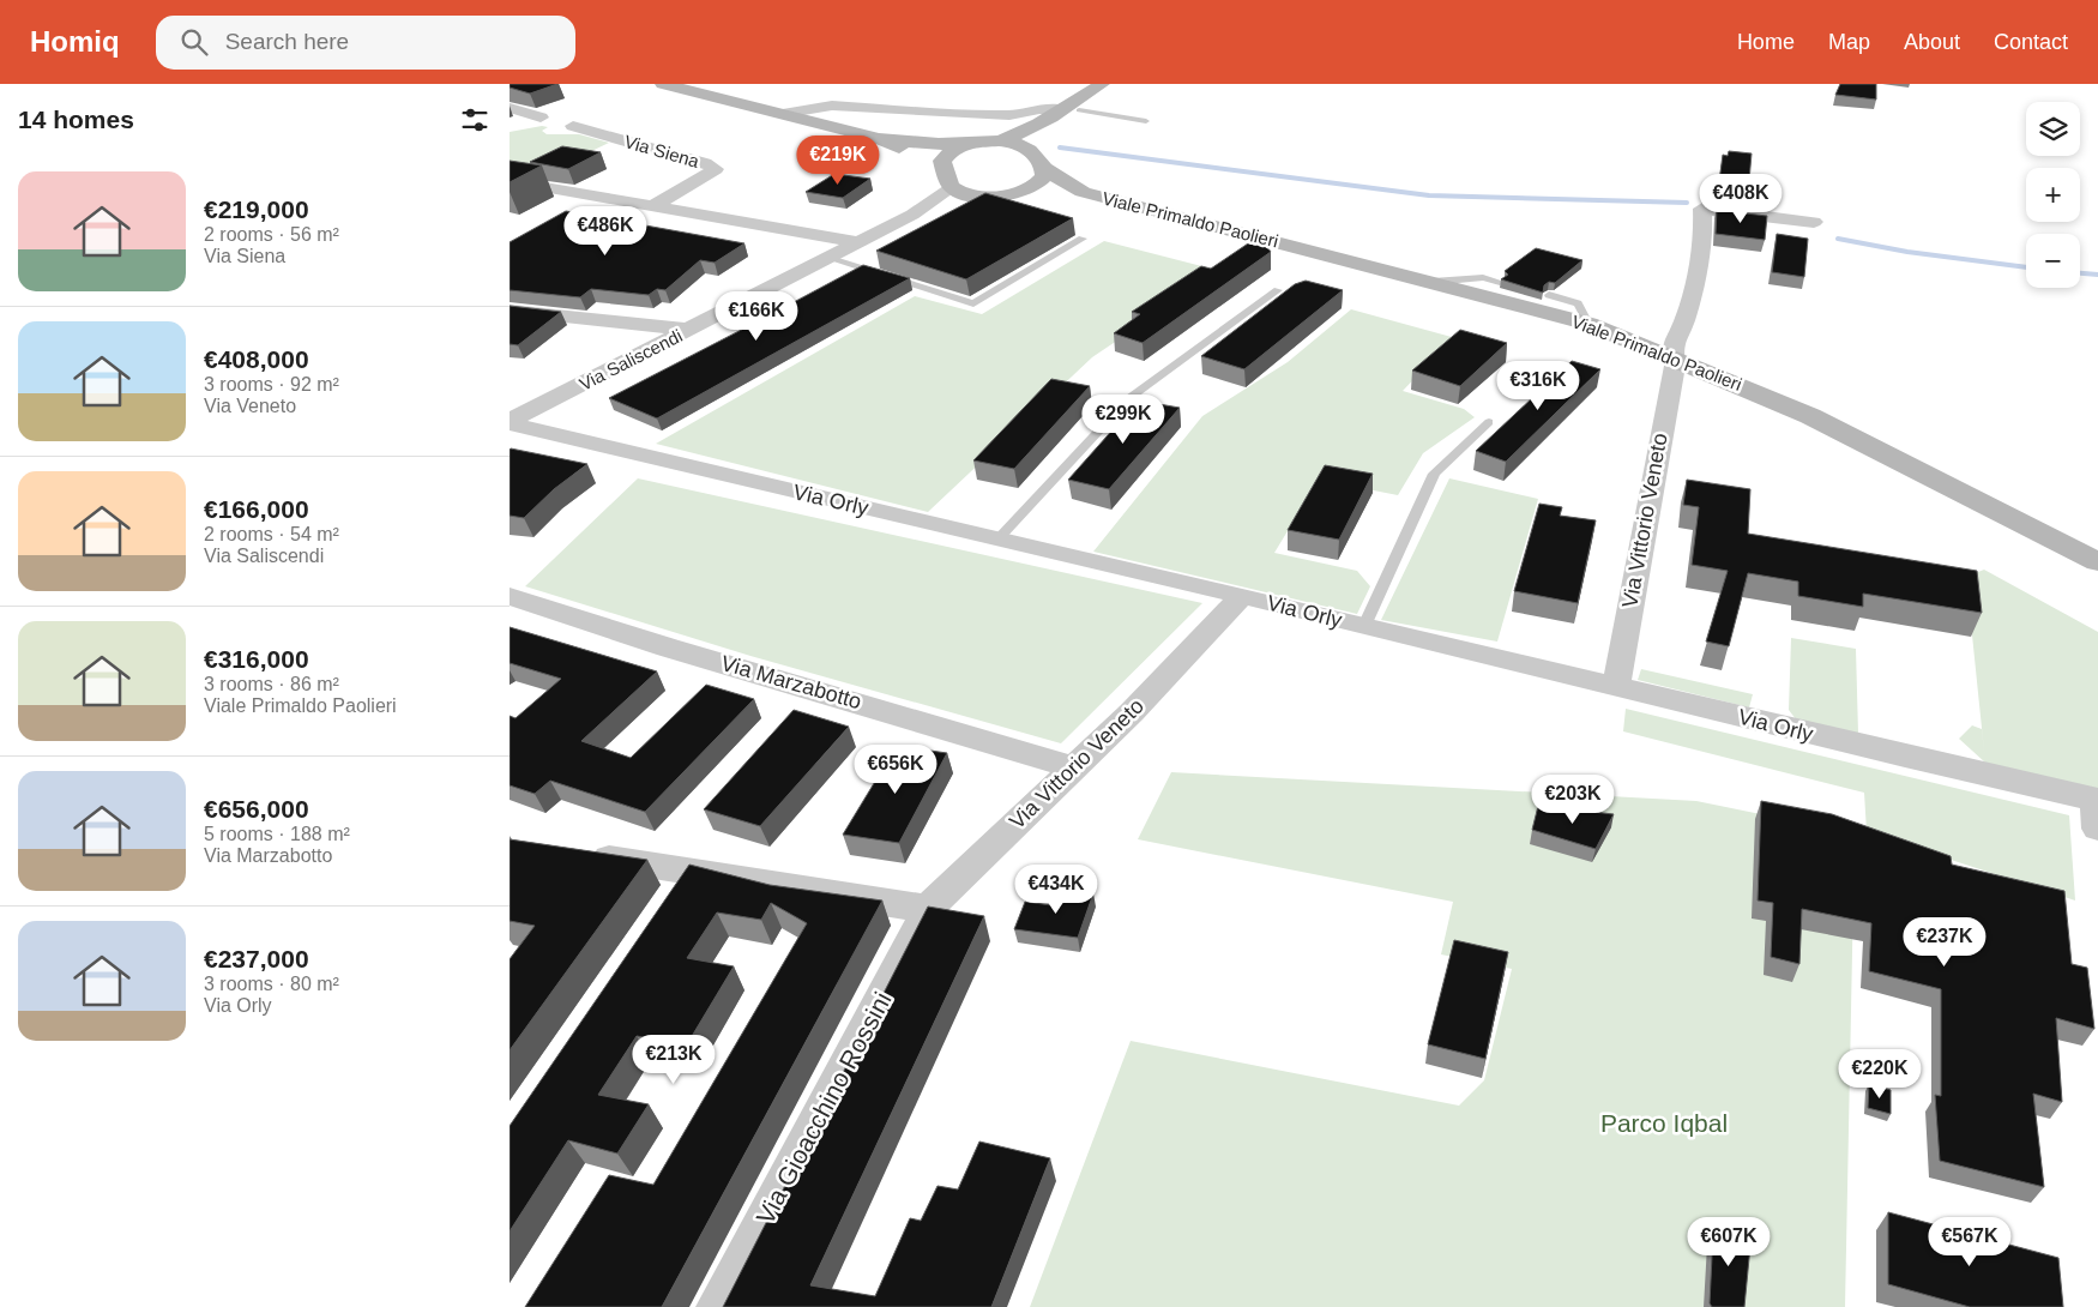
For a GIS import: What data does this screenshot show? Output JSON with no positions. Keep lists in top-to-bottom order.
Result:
{
  "streets": {
    "main road": ["Viale Primaldo Paolieri"],
    "street": [
      "Via Siena",
      "Via Saliscendi",
      "Via Orly",
      "Via Vittorio Veneto",
      "Via Marzabotto",
      "Via Gioacchino Rossini"
    ]
  },
  "crossings": [
    ["Viale Primaldo Paolieri", "Via Saliscendi"],
    ["Viale Primaldo Paolieri", "Via Vittorio Veneto"],
    ["Via Saliscendi", "Via Orly"],
    ["Via Orly", "Via Vittorio Veneto"],
    ["Via Vittorio Veneto", "Via Marzabotto"],
    ["Via Vittorio Veneto", "Via Gioacchino Rossini"]
  ],
  "parks": ["Parco Iqbal"],
  "page": {
    "header": "Homiq",
    "search": "Search here",
    "nav": [
      "Home",
      "Map",
      "About",
      "Contact"
    ],
    "heading": "14 homes",
    "map_buttons": ["+", "−"],
    "price": [
      "€219K",
      "€408K",
      "€486K",
      "€166K",
      "€316K",
      "€299K",
      "€656K",
      "€203K",
      "€434K",
      "€237K",
      "€213K",
      "€220K",
      "€607K",
      "€567K"
    ],
    "list": [
      {
        "name": "€219,000",
        "note": "2 rooms · 56 m² · Via Siena"
      },
      {
        "name": "€408,000",
        "note": "3 rooms · 92 m² · Via Veneto"
      },
      {
        "name": "€166,000",
        "note": "2 rooms · 54 m² · Via Saliscendi"
      },
      {
        "name": "€316,000",
        "note": "3 rooms · 86 m² · Viale Primaldo Paolieri"
      },
      {
        "name": "€656,000",
        "note": "5 rooms · 188 m² · Via Marzabotto"
      },
      {
        "name": "€237,000",
        "note": "3 rooms · 80 m² · Via Orly"
      }
    ]
  }
}
